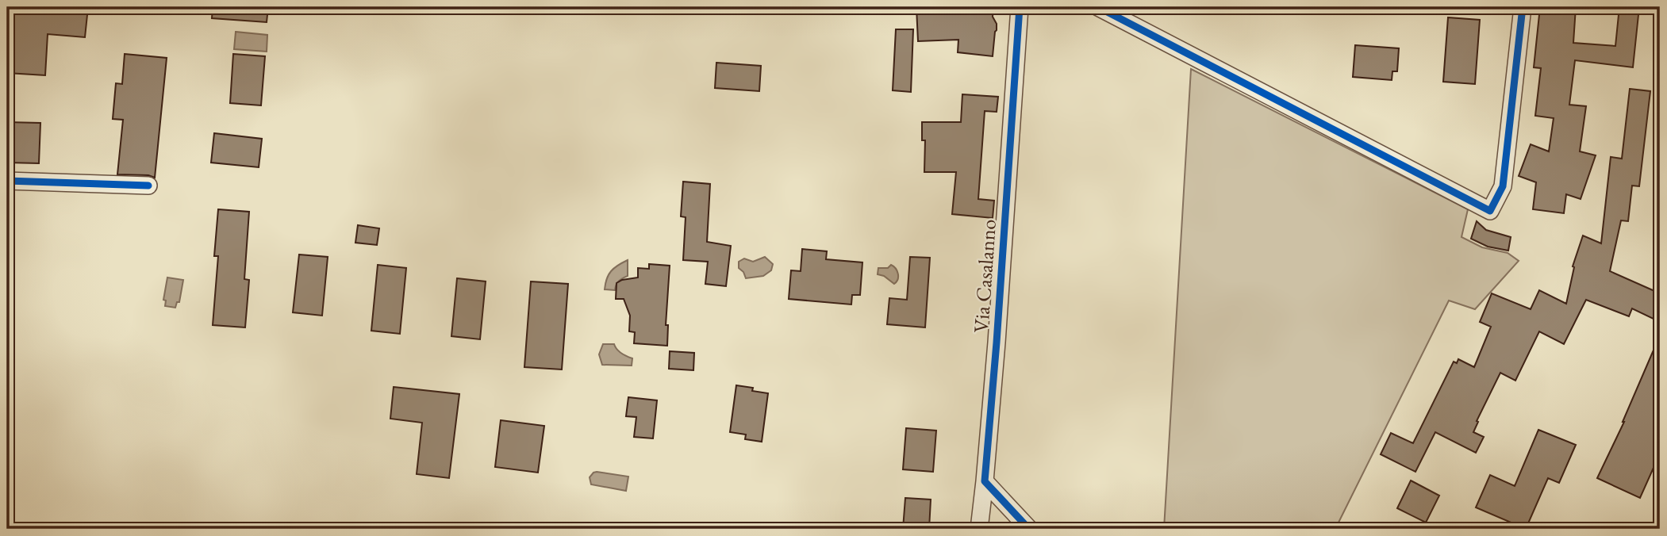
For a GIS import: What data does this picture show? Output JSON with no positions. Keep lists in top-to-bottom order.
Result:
{
  "streets": {
    "street": ["Via Casalanno"]
  }
}
